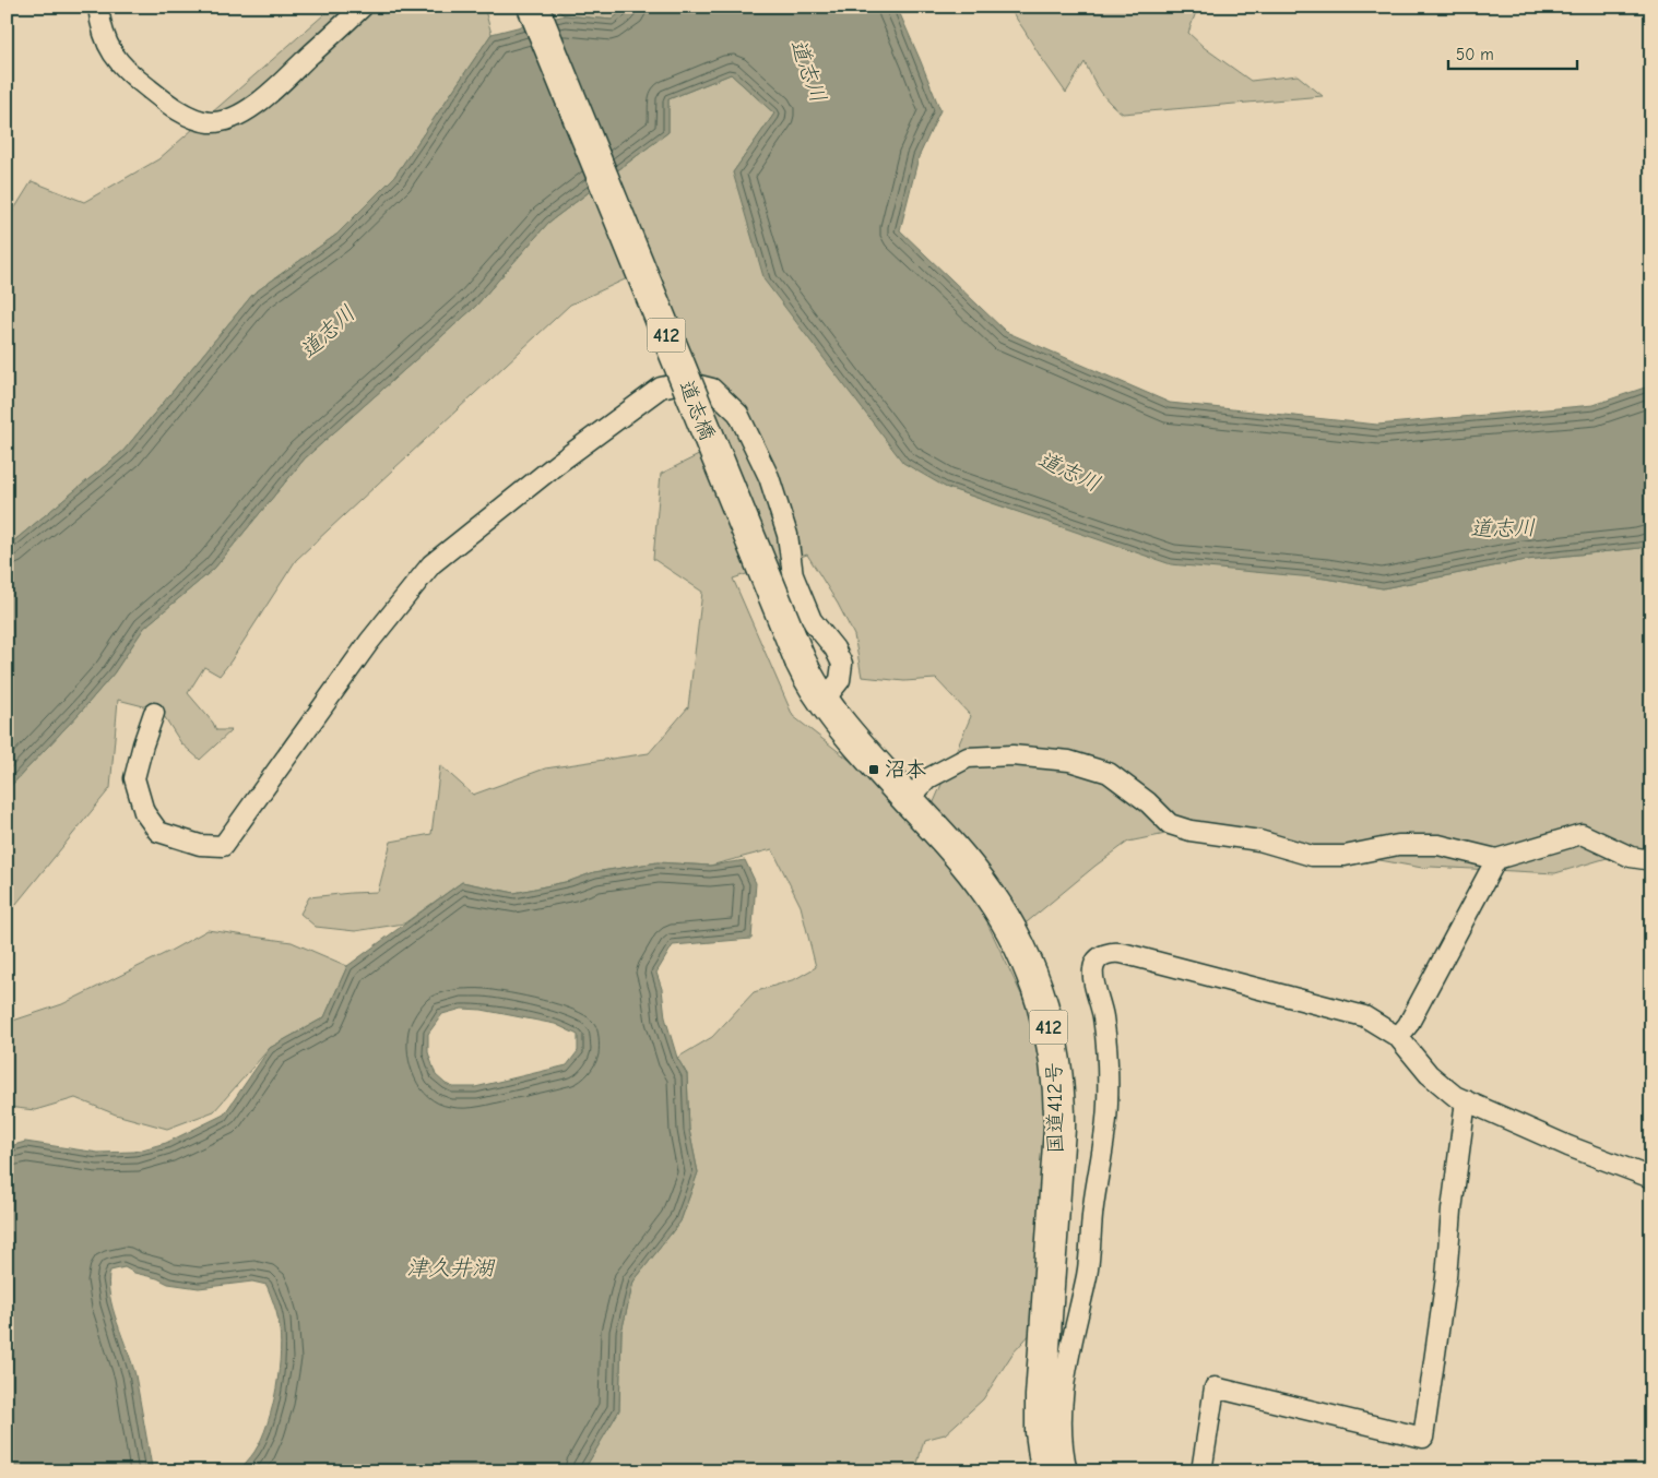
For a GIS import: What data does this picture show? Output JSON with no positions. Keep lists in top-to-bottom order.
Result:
{
  "streets": {
    "highway": ["412", "道志橋", "国道412号"]
  },
  "crossings": [
    ["道志橋", "国道412号"]
  ],
  "water": ["道志川", "津久井湖"],
  "places": {
    "transit": ["沼本"]
  },
  "scale_bar": "50 m"
}
